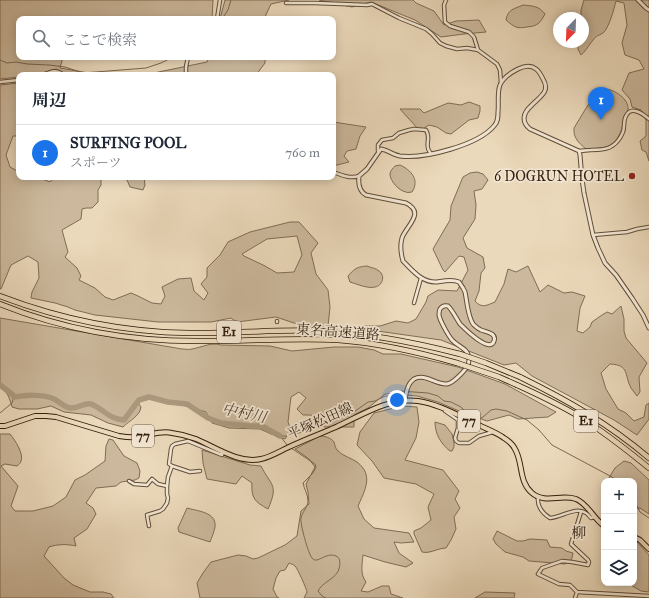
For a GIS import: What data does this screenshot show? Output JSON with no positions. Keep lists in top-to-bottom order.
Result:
{
  "streets": {
    "highway": ["E1", "東名高速道路"],
    "main road": ["平塚松田線", "77"]
  },
  "districts": ["柳"],
  "water": ["中村川"],
  "places": ["6 DOGRUN HOTEL"],
  "north": "bottom left",
  "page": {
    "search": "ここで検索",
    "heading": "周辺",
    "pins": "1",
    "list": [
      {
        "mark": "1",
        "name": "SURFING POOL",
        "note": "スポーツ",
        "value": "760 m"
      }
    ],
    "map_buttons": ["+", "−"]
  }
}
